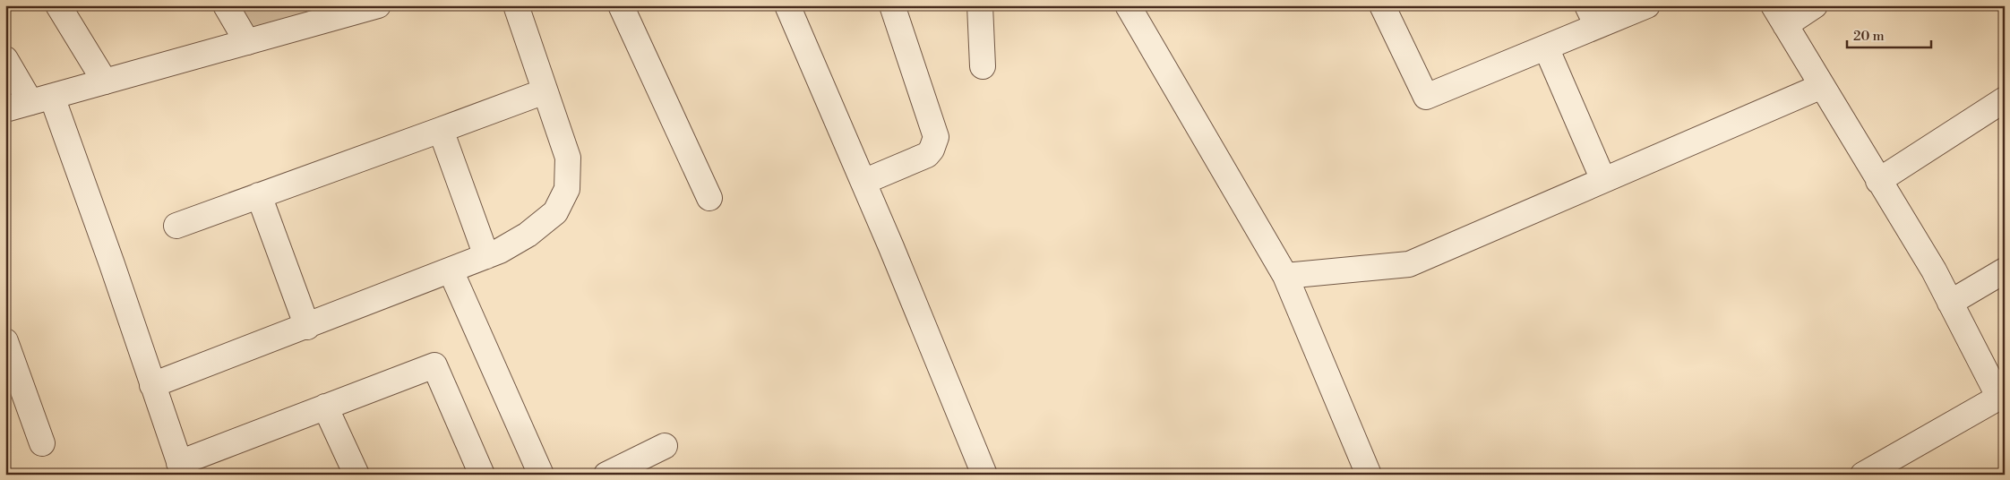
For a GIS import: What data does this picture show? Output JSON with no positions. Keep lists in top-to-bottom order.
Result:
{
  "scale_bar": "20 m"
}
